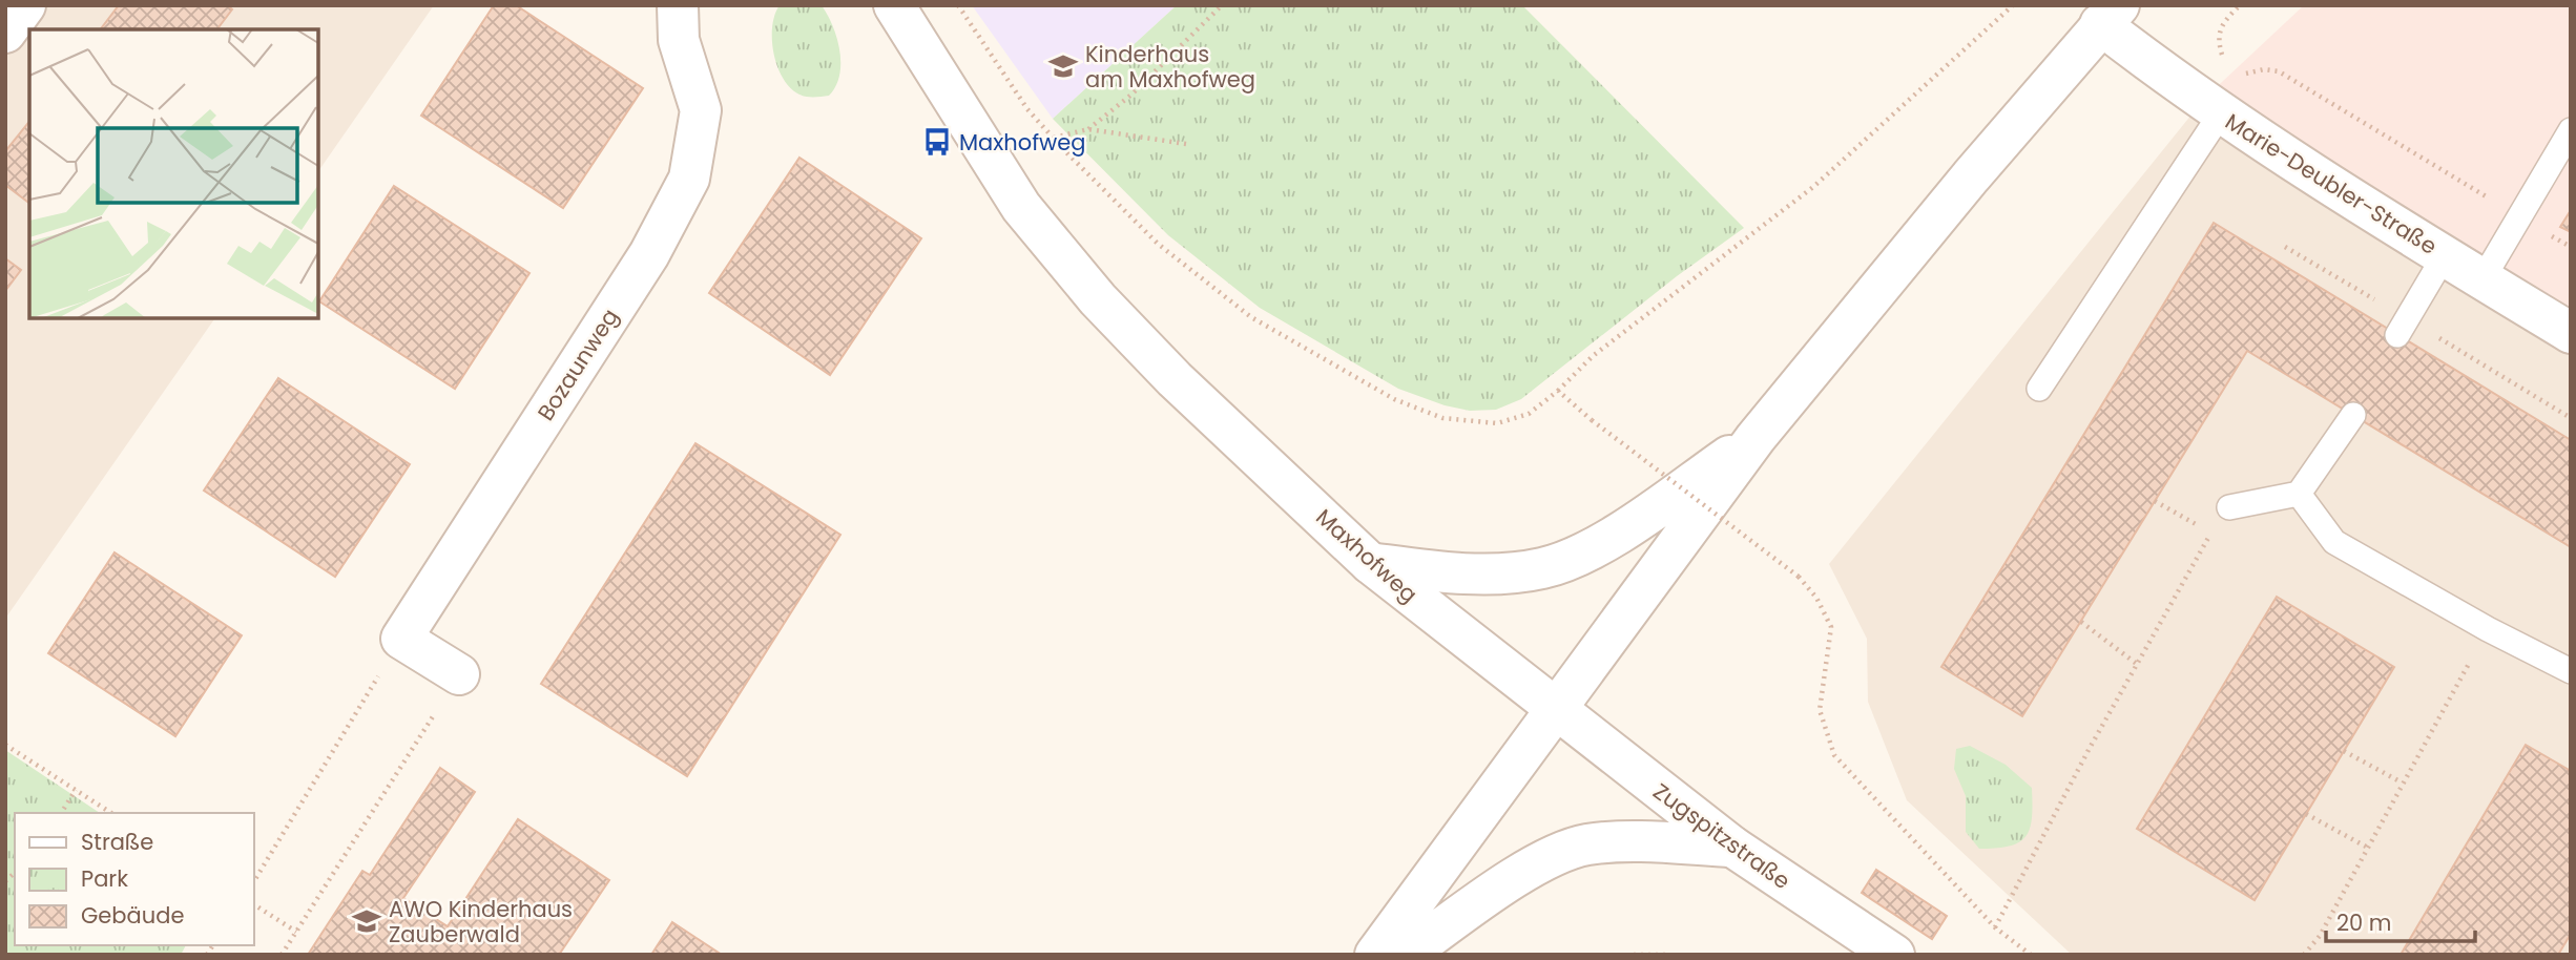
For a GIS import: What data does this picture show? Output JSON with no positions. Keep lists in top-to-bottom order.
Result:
{
  "streets": {
    "street": [
      "Marie-Deubler-Straße",
      "Bozaunweg",
      "Maxhofweg",
      "Zugspitzstraße"
    ]
  },
  "crossings": [
    ["Maxhofweg", "Zugspitzstraße"]
  ],
  "places": {
    "school or university": ["Kinderhaus am Maxhofweg", "AWO Kinderhaus Zauberwald"],
    "bus stop": ["Maxhofweg"]
  },
  "legend": ["Straße", "Park", "Gebäude"],
  "scale_bar": "20 m"
}
